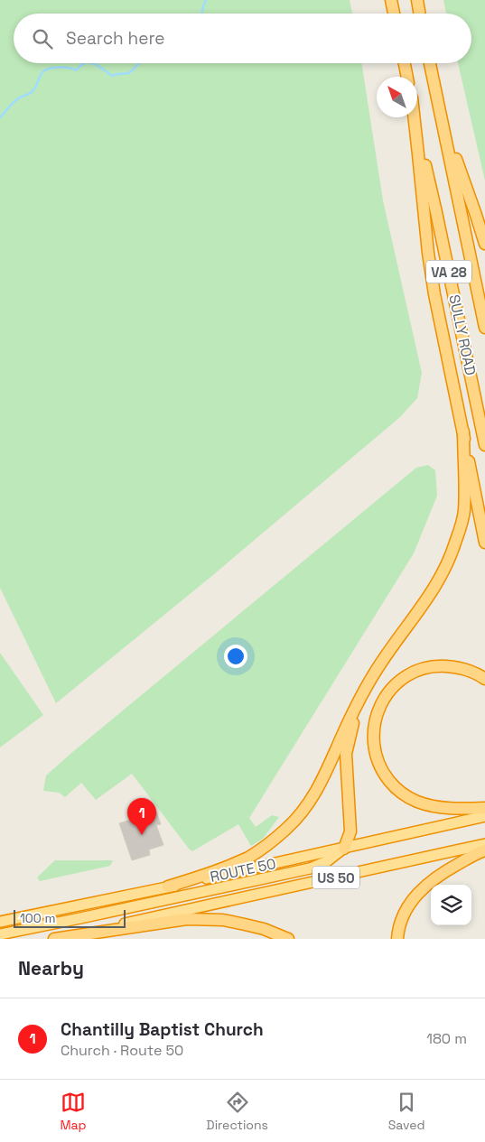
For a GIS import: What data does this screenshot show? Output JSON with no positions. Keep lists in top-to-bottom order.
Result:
{
  "streets": {
    "highway": [
      "VA 28",
      "SULLY ROAD",
      "ROUTE 50",
      "US 50"
    ]
  },
  "scale_bar": "100 m",
  "north": "top left",
  "page": {
    "search": "Search here",
    "pins": "1",
    "scale": "100 m",
    "heading": "Nearby",
    "list": [
      {
        "mark": "1",
        "name": "Chantilly Baptist Church",
        "note": "Church · Route 50",
        "value": "180 m"
      }
    ],
    "nav": ["Map", "Directions", "Saved"]
  }
}
